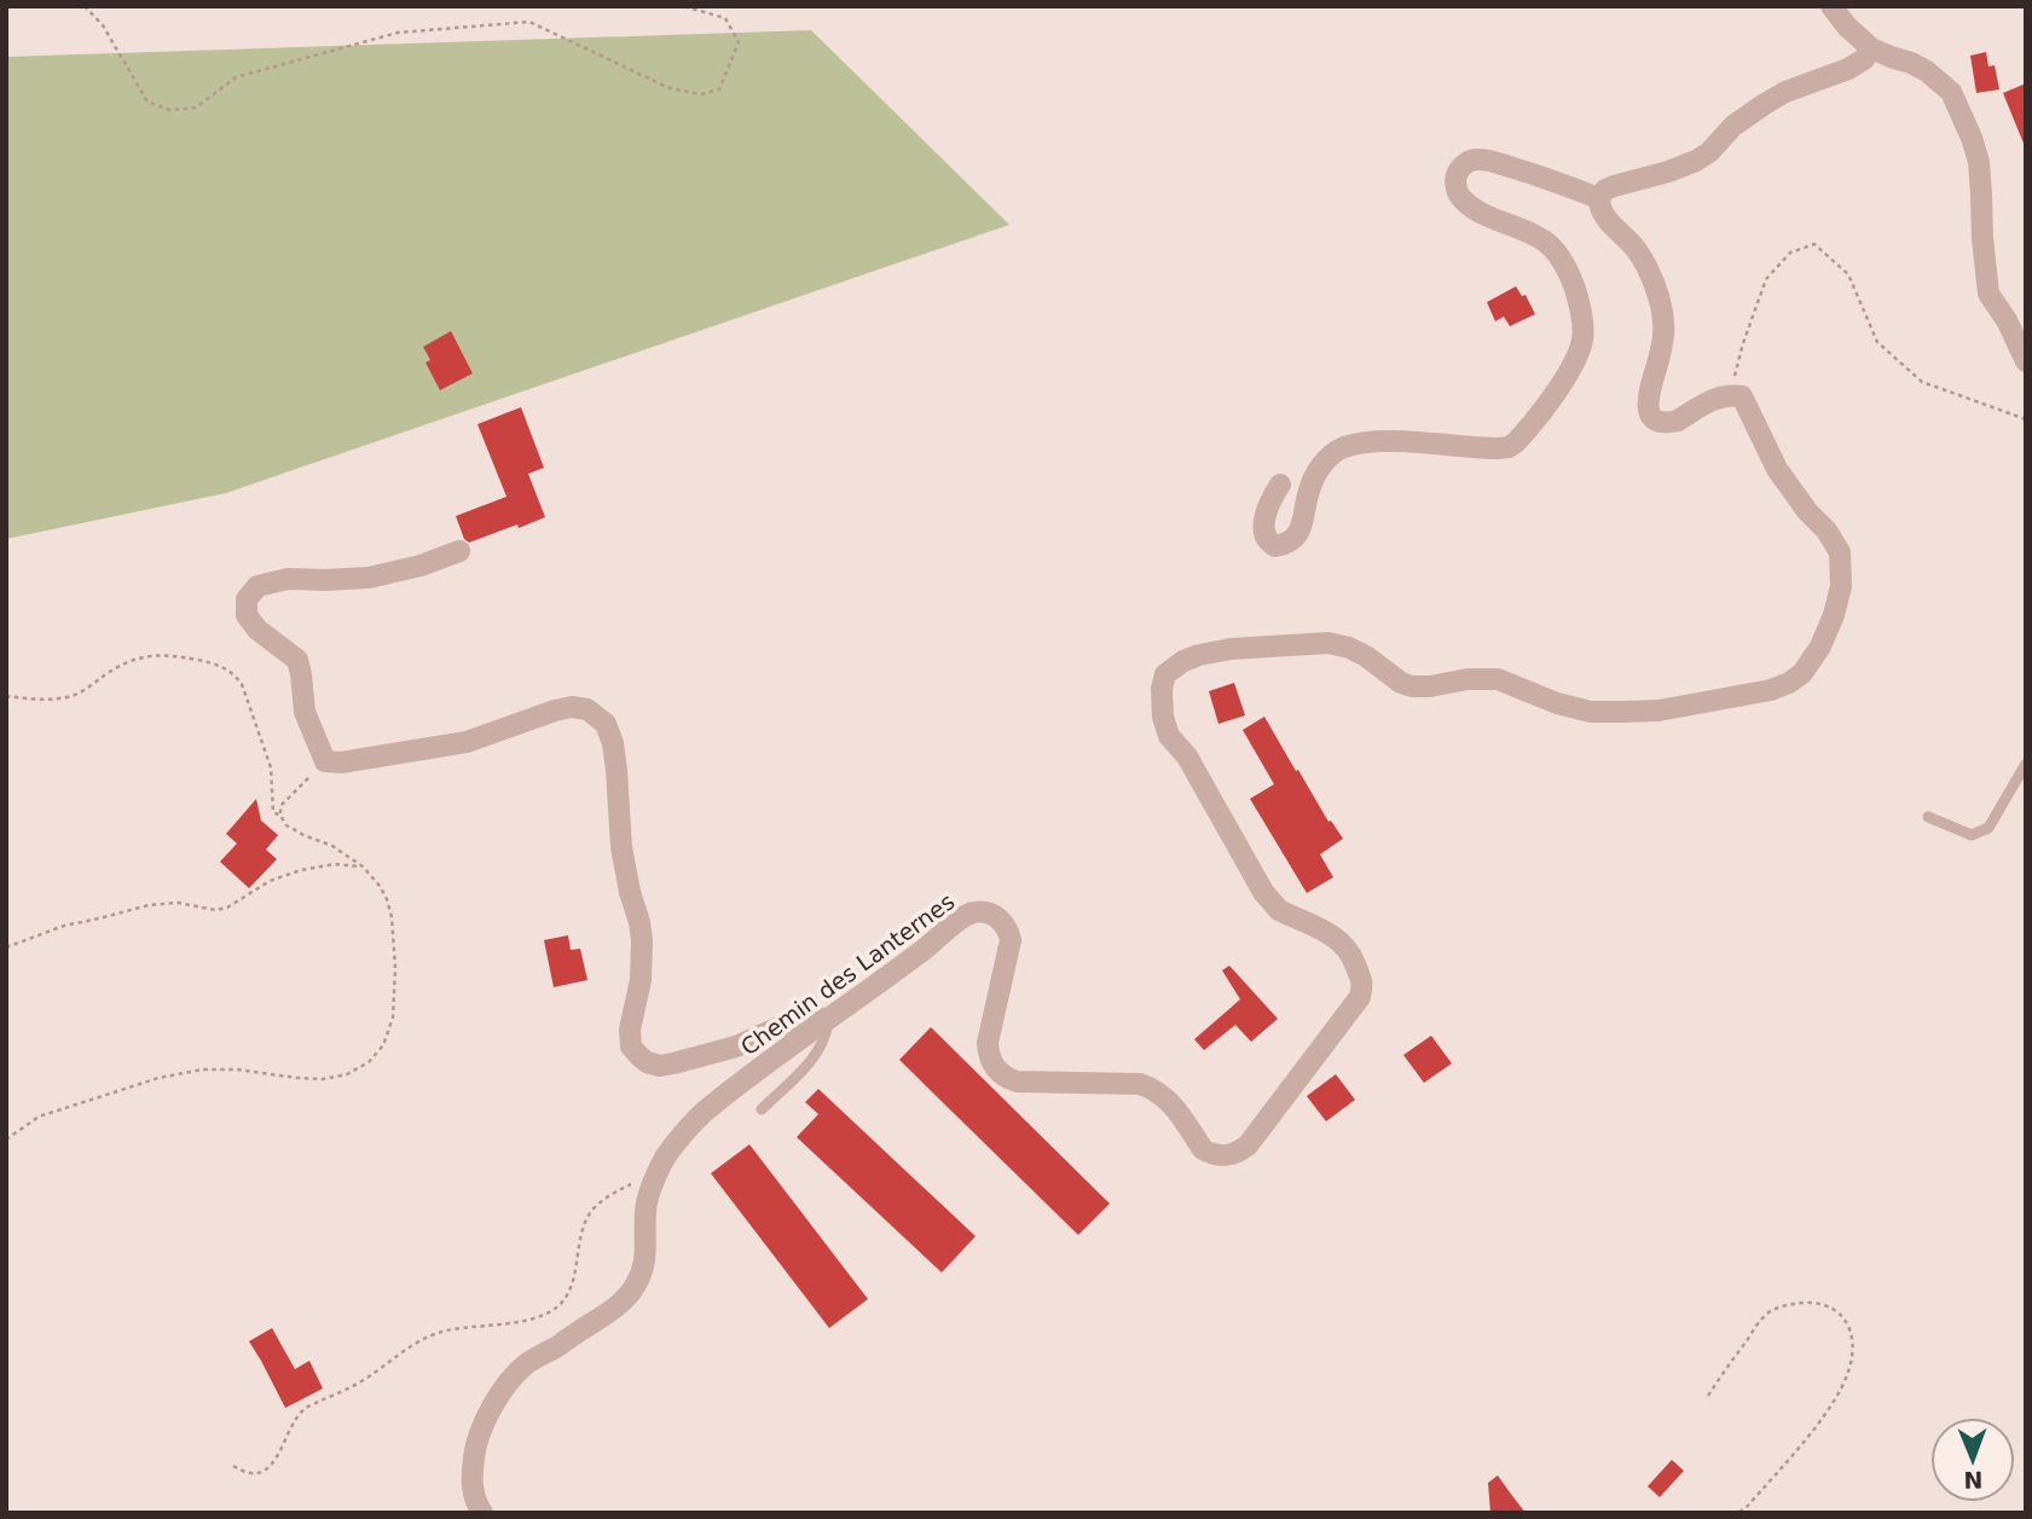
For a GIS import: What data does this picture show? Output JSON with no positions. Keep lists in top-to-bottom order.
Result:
{
  "streets": {
    "street": ["Chemin des Lanternes"]
  },
  "north": "bottom"
}
